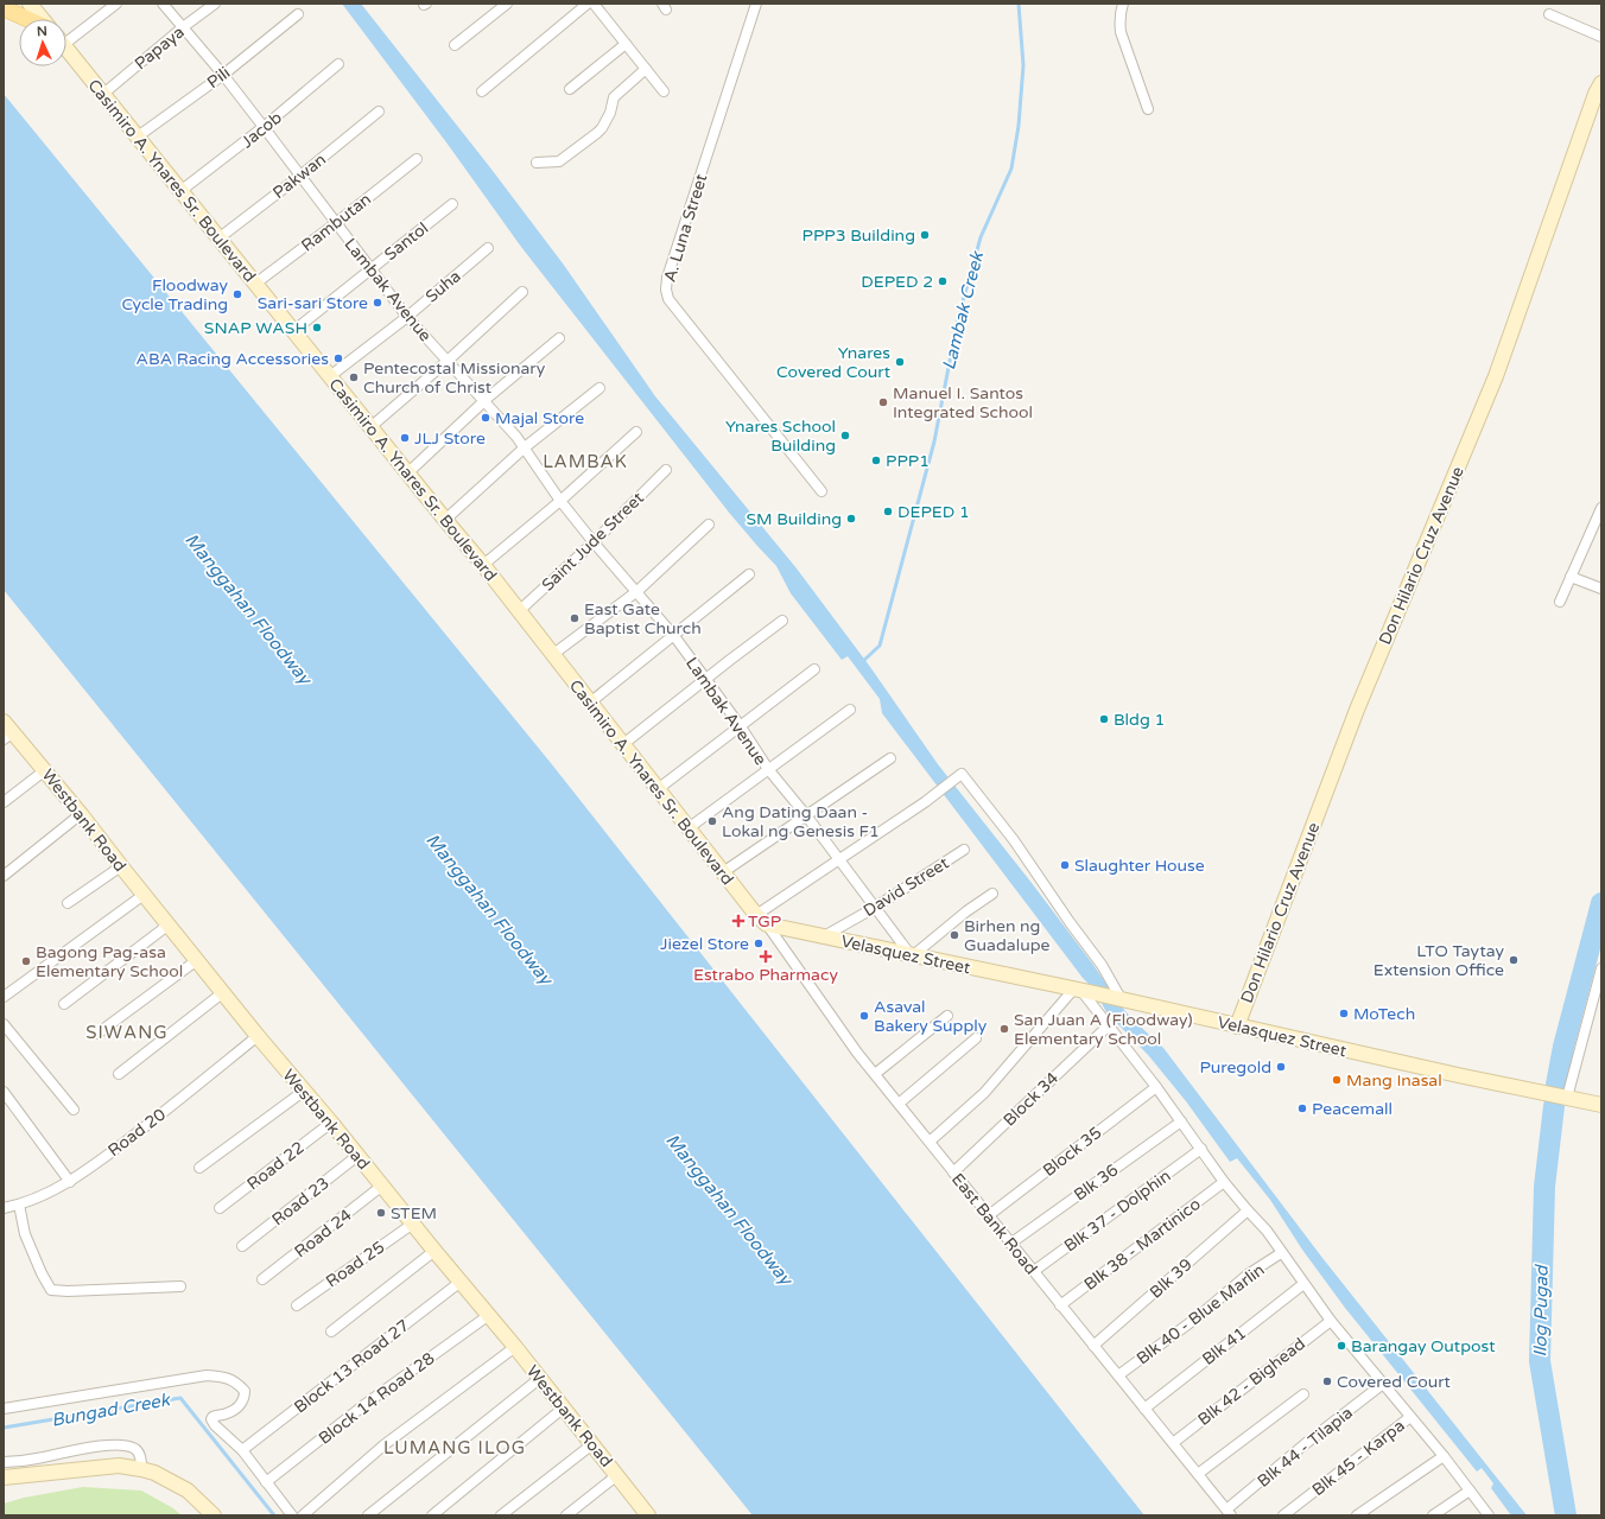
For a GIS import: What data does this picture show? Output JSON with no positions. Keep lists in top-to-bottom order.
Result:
{
  "streets": {
    "street": [
      "Papaya",
      "Pili",
      "Jacob",
      "Pakwan",
      "Casimiro A. Ynares Sr. Boulevard",
      "Rambutan",
      "A. Luna Street",
      "Santol",
      "Suha",
      "Lambak Avenue",
      "Saint Jude Street",
      "Don Hilario Cruz Avenue",
      "Westbank Road",
      "David Street",
      "Velasquez Street",
      "Block 34",
      "Road 20",
      "Block 35",
      "Road 22",
      "Blk 36",
      "Road 23",
      "Blk 37 - Dolphin",
      "East Bank Road",
      "Road 24",
      "Blk 38 - Martinico",
      "Road 25",
      "Blk 39",
      "Blk 40 - Blue Marlin",
      "Blk 41",
      "Block 13 Road 27",
      "Blk 42 - Bighead",
      "Block 14 Road 28",
      "Blk 44 - Tilapia",
      "Blk 45 - Karpa"
    ]
  },
  "crossings": [
    ["Papaya", "Casimiro A. Ynares Sr. Boulevard"],
    ["Papaya", "Lambak Avenue"],
    ["Pili", "Casimiro A. Ynares Sr. Boulevard"],
    ["Pili", "Lambak Avenue"],
    ["Jacob", "Casimiro A. Ynares Sr. Boulevard"],
    ["Jacob", "Lambak Avenue"],
    ["Pakwan", "Casimiro A. Ynares Sr. Boulevard"],
    ["Pakwan", "Lambak Avenue"],
    ["Casimiro A. Ynares Sr. Boulevard", "Rambutan"],
    ["Casimiro A. Ynares Sr. Boulevard", "Santol"],
    ["Casimiro A. Ynares Sr. Boulevard", "Suha"],
    ["Casimiro A. Ynares Sr. Boulevard", "Saint Jude Street"],
    ["Casimiro A. Ynares Sr. Boulevard", "Velasquez Street"],
    ["Casimiro A. Ynares Sr. Boulevard", "East Bank Road"],
    ["Rambutan", "Lambak Avenue"],
    ["Santol", "Lambak Avenue"],
    ["Suha", "Lambak Avenue"],
    ["Lambak Avenue", "Saint Jude Street"],
    ["Lambak Avenue", "David Street"],
    ["Lambak Avenue", "Velasquez Street"],
    ["Don Hilario Cruz Avenue", "Velasquez Street"],
    ["Westbank Road", "Road 20"],
    ["Westbank Road", "Road 22"],
    ["Westbank Road", "Road 23"],
    ["Westbank Road", "Road 24"],
    ["Westbank Road", "Road 25"],
    ["Westbank Road", "Block 13 Road 27"],
    ["Westbank Road", "Block 14 Road 28"],
    ["David Street", "Velasquez Street"],
    ["Velasquez Street", "East Bank Road"],
    ["Block 34", "East Bank Road"],
    ["Block 35", "East Bank Road"],
    ["Blk 36", "East Bank Road"],
    ["Blk 37 - Dolphin", "East Bank Road"],
    ["East Bank Road", "Blk 38 - Martinico"],
    ["East Bank Road", "Blk 39"],
    ["East Bank Road", "Blk 40 - Blue Marlin"],
    ["East Bank Road", "Blk 41"],
    ["East Bank Road", "Blk 42 - Bighead"],
    ["East Bank Road", "Blk 44 - Tilapia"]
  ],
  "districts": ["LAMBAK", "SIWANG", "LUMANG ILOG"],
  "water": [
    "Lambak Creek",
    "Manggahan Floodway",
    "Ilog Pugad",
    "Bungad Creek"
  ],
  "places": {
    "other": [
      "PPP3 Building",
      "DEPED 2",
      "Floodway Cycle Trading",
      "Sari-sari Store",
      "SNAP WASH",
      "ABA Racing Accessories",
      "Ynares Covered Court",
      "Pentecostal Missionary Church of Christ",
      "Manuel I. Santos Integrated School",
      "Majal Store",
      "Ynares School Building",
      "JLJ Store",
      "PPP1",
      "DEPED 1",
      "SM Building",
      "East Gate Baptist Church",
      "Bldg 1",
      "Ang Dating Daan - Lokal ng Genesis F1",
      "Slaughter House",
      "Birhen ng Guadalupe",
      "Jiezel Store",
      "LTO Taytay Extension Office",
      "Bagong Pag-asa Elementary School",
      "MoTech",
      "Asaval Bakery Supply",
      "San Juan A (Floodway) Elementary School",
      "Puregold",
      "Mang Inasal",
      "Peacemall",
      "STEM",
      "Barangay Outpost",
      "Covered Court"
    ],
    "health": ["TGP", "Estrabo Pharmacy"]
  },
  "north": "top"
}
